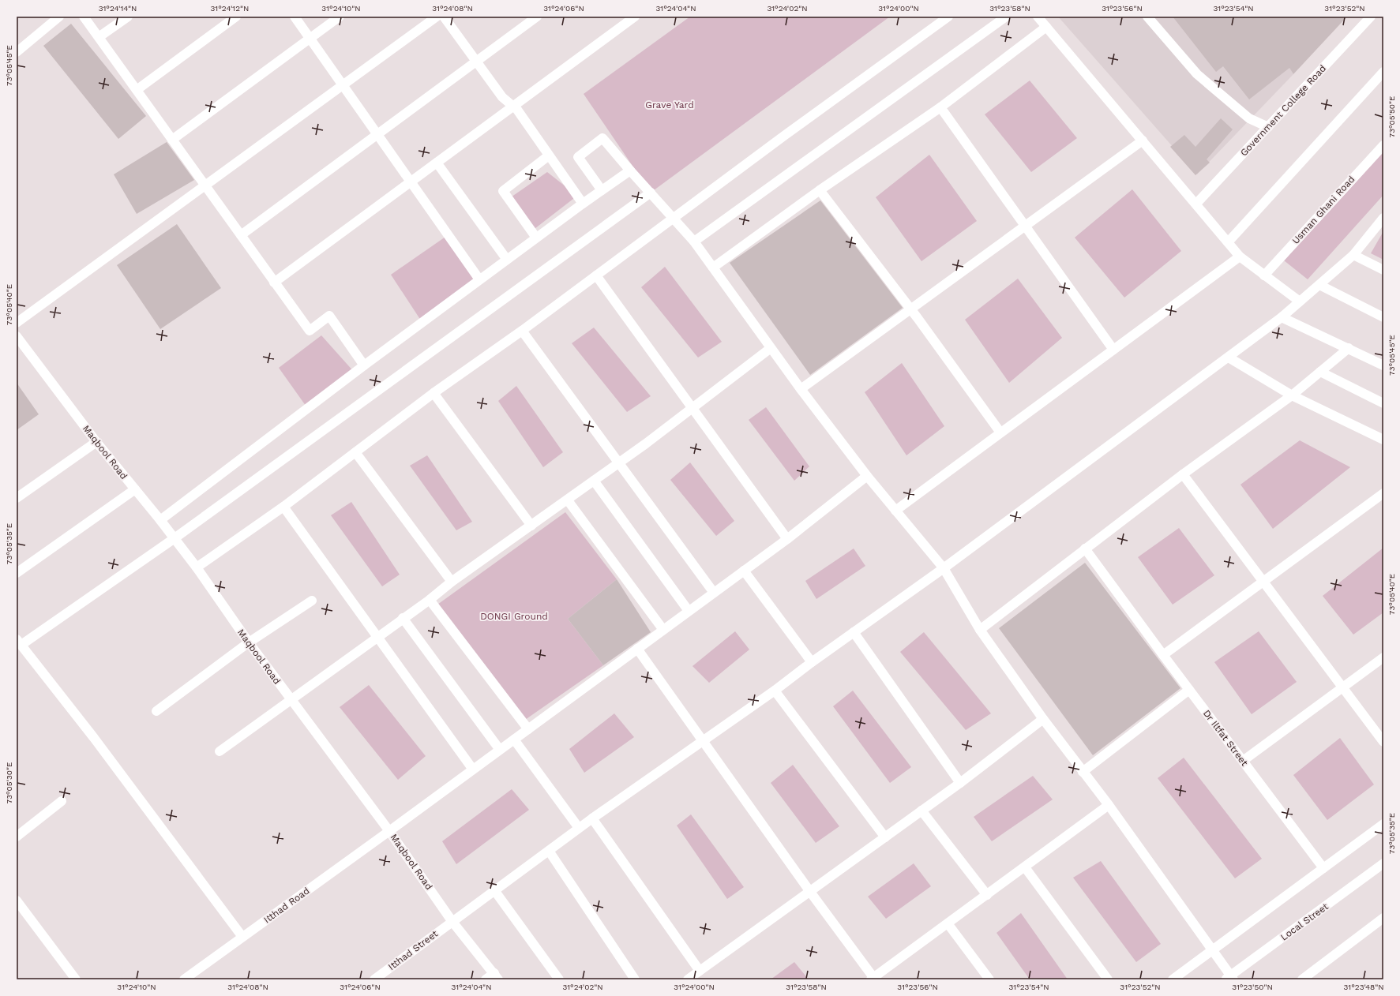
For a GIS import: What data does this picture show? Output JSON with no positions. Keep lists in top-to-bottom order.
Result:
{
  "streets": {
    "street": [
      "Government College Road",
      "Usman Ghani Road",
      "Maqbool Road",
      "Dr Iltfat Street",
      "Itthad Road",
      "Local Street",
      "Itthad Street"
    ]
  },
  "crossings": [
    ["Maqbool Road", "Itthad Road"],
    ["Maqbool Road", "Itthad Street"]
  ],
  "parks": ["Grave Yard", "DONGI Ground"],
  "coordinates": [
    "31°24'14\"N",
    "31°24'12\"N",
    "31°24'10\"N",
    "31°24'08\"N",
    "31°24'06\"N",
    "31°24'04\"N",
    "31°24'02\"N",
    "31°24'00\"N",
    "31°23'58\"N",
    "31°23'56\"N",
    "31°23'54\"N",
    "31°23'52\"N",
    "73°05'45\"E",
    "73°05'50\"E",
    "73°05'40\"E",
    "73°05'35\"E",
    "73°05'30\"E",
    "31°23'50\"N",
    "31°23'48\"N"
  ]
}
